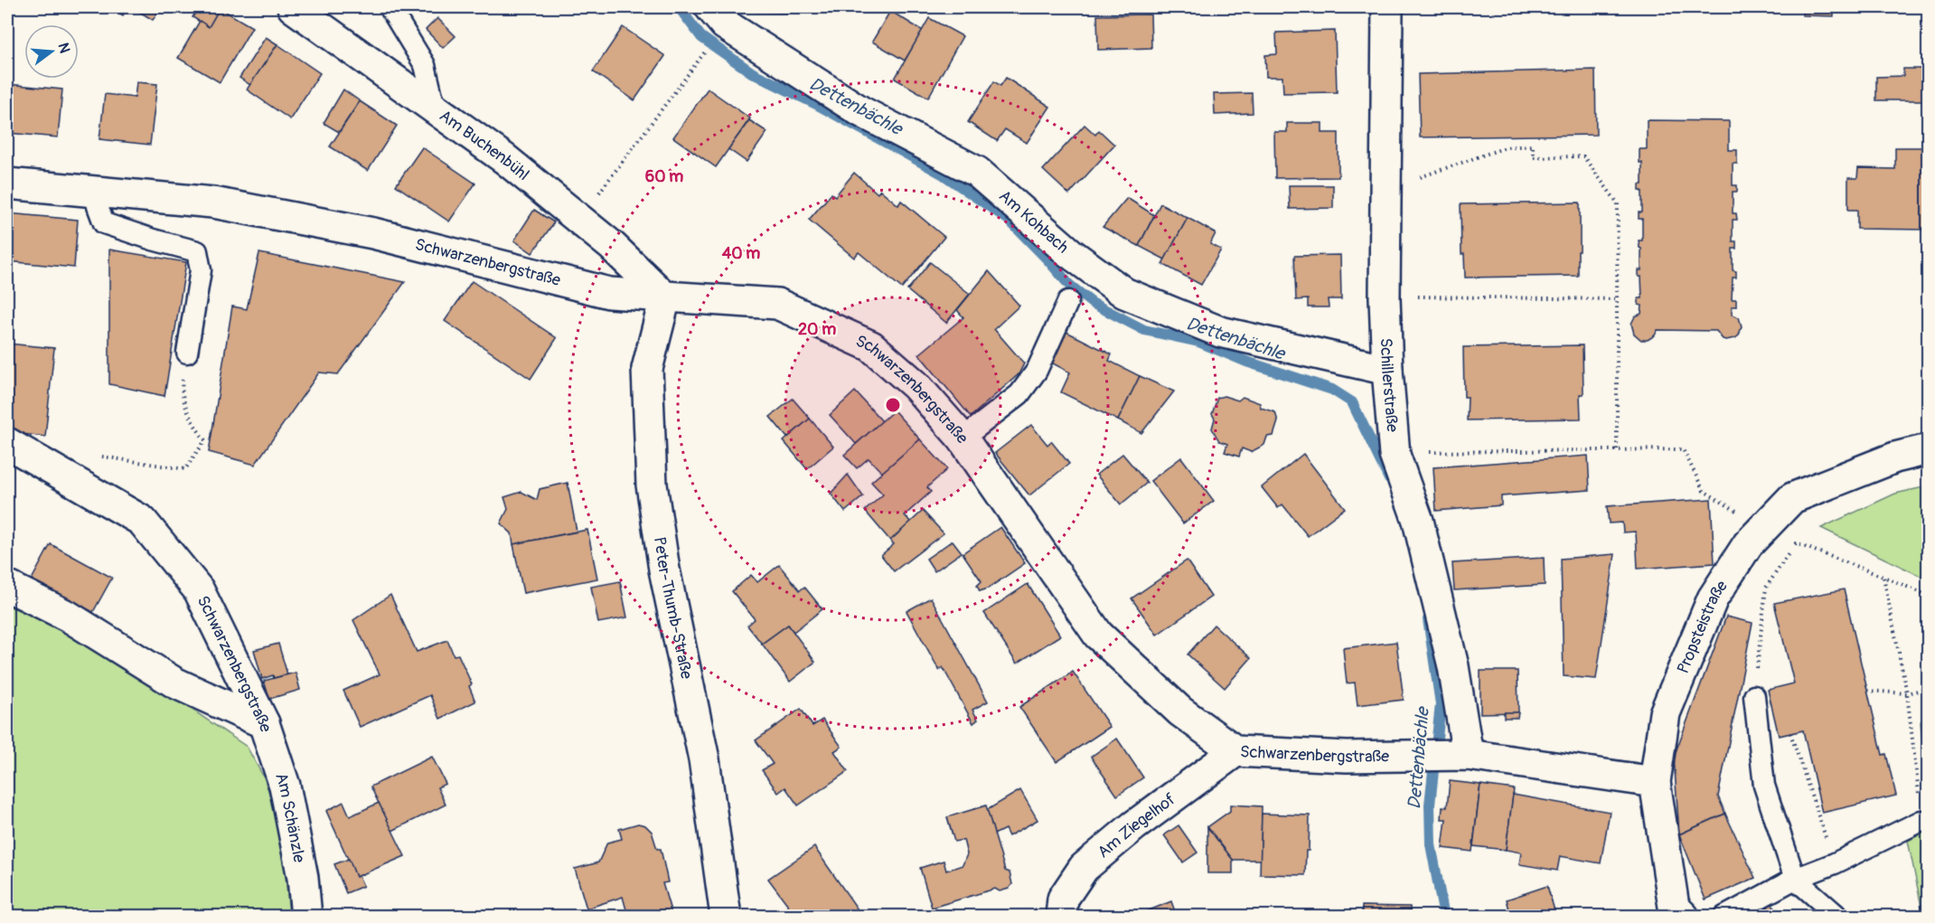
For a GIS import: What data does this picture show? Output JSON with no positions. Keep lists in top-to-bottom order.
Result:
{
  "streets": {
    "street": [
      "Am Buchenbühl",
      "Am Kohbach",
      "Schwarzenbergstraße",
      "Schillerstraße",
      "Peter-Thumb-Straße",
      "Propsteistraße",
      "Am Schänzle",
      "Am Ziegelhof"
    ]
  },
  "crossings": [
    ["Am Buchenbühl", "Schwarzenbergstraße"],
    ["Am Buchenbühl", "Peter-Thumb-Straße"],
    ["Am Kohbach", "Schillerstraße"],
    ["Schwarzenbergstraße", "Schillerstraße"],
    ["Schwarzenbergstraße", "Peter-Thumb-Straße"],
    ["Schwarzenbergstraße", "Propsteistraße"],
    ["Schwarzenbergstraße", "Am Schänzle"],
    ["Schwarzenbergstraße", "Am Ziegelhof"]
  ],
  "water": ["Dettenbächle"],
  "north": "right",
  "rings": ["60 m", "40 m", "20 m"]
}
